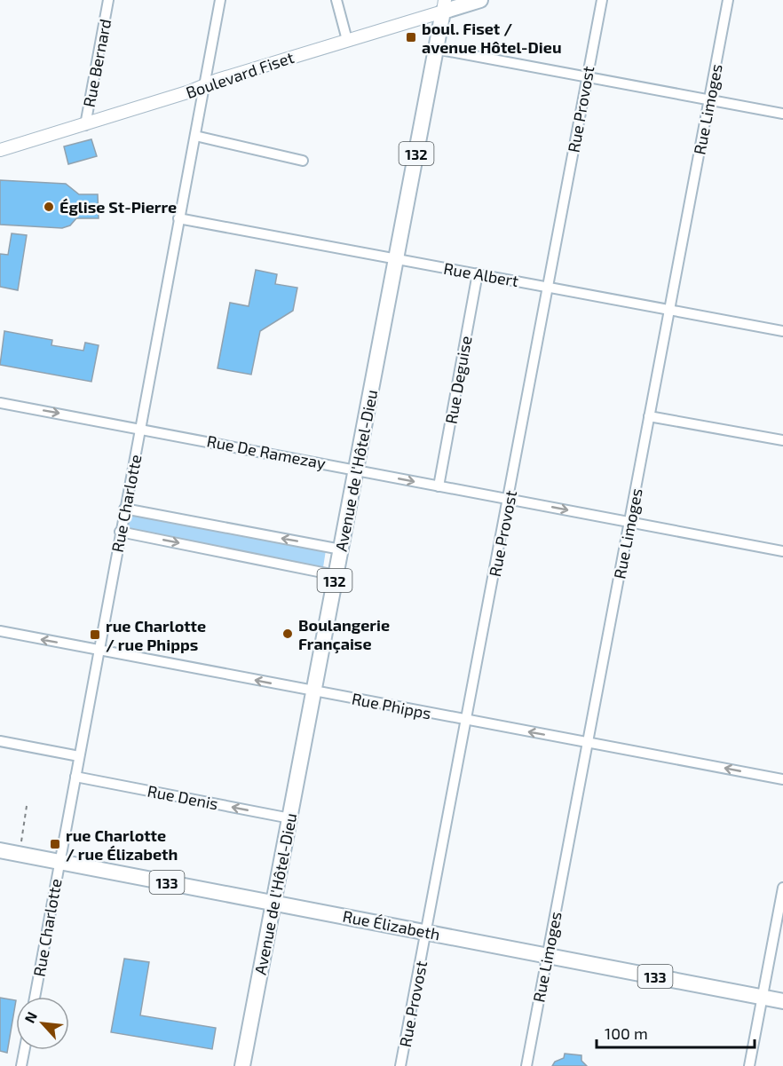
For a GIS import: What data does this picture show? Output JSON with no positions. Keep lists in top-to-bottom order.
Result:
{
  "streets": {
    "main road": [
      "Boulevard Fiset",
      "132",
      "Avenue de l'Hôtel-Dieu",
      "133",
      "Rue Élizabeth"
    ],
    "street": [
      "Rue Bernard",
      "Rue Provost",
      "Rue Limoges",
      "Rue Albert",
      "Rue Deguise",
      "Rue De Ramezay",
      "Rue Charlotte",
      "Rue Phipps",
      "Rue Denis"
    ]
  },
  "crossings": [
    ["Rue Bernard", "Boulevard Fiset"],
    ["Boulevard Fiset", "Avenue de l'Hôtel-Dieu"],
    ["Boulevard Fiset", "Rue Charlotte"],
    ["Rue Provost", "Rue Albert"],
    ["Rue Provost", "Rue De Ramezay"],
    ["Rue Provost", "Rue Phipps"],
    ["Rue Provost", "Rue Élizabeth"],
    ["Rue Limoges", "Rue Albert"],
    ["Rue Limoges", "Rue De Ramezay"],
    ["Rue Limoges", "Rue Phipps"],
    ["Rue Limoges", "Rue Élizabeth"],
    ["Rue Albert", "Rue Deguise"],
    ["Rue Albert", "Avenue de l'Hôtel-Dieu"],
    ["Rue Albert", "Rue Charlotte"],
    ["Rue Deguise", "Rue De Ramezay"],
    ["Rue De Ramezay", "Avenue de l'Hôtel-Dieu"],
    ["Rue De Ramezay", "Rue Charlotte"],
    ["Avenue de l'Hôtel-Dieu", "Rue Phipps"],
    ["Avenue de l'Hôtel-Dieu", "Rue Denis"],
    ["Avenue de l'Hôtel-Dieu", "Rue Élizabeth"],
    ["Rue Charlotte", "Rue Phipps"],
    ["Rue Charlotte", "Rue Denis"],
    ["Rue Charlotte", "Rue Élizabeth"]
  ],
  "one_way": ["Rue De Ramezay", "Rue Phipps", "Rue Denis"],
  "places": {
    "transit": ["boul. Fiset / avenue Hôtel-Dieu", "rue Charlotte / rue Phipps", "rue Charlotte / rue Élizabeth"],
    "other": ["Église St-Pierre", "Boulangerie Française"]
  },
  "scale_bar": "100 m",
  "north": "top left"
}
